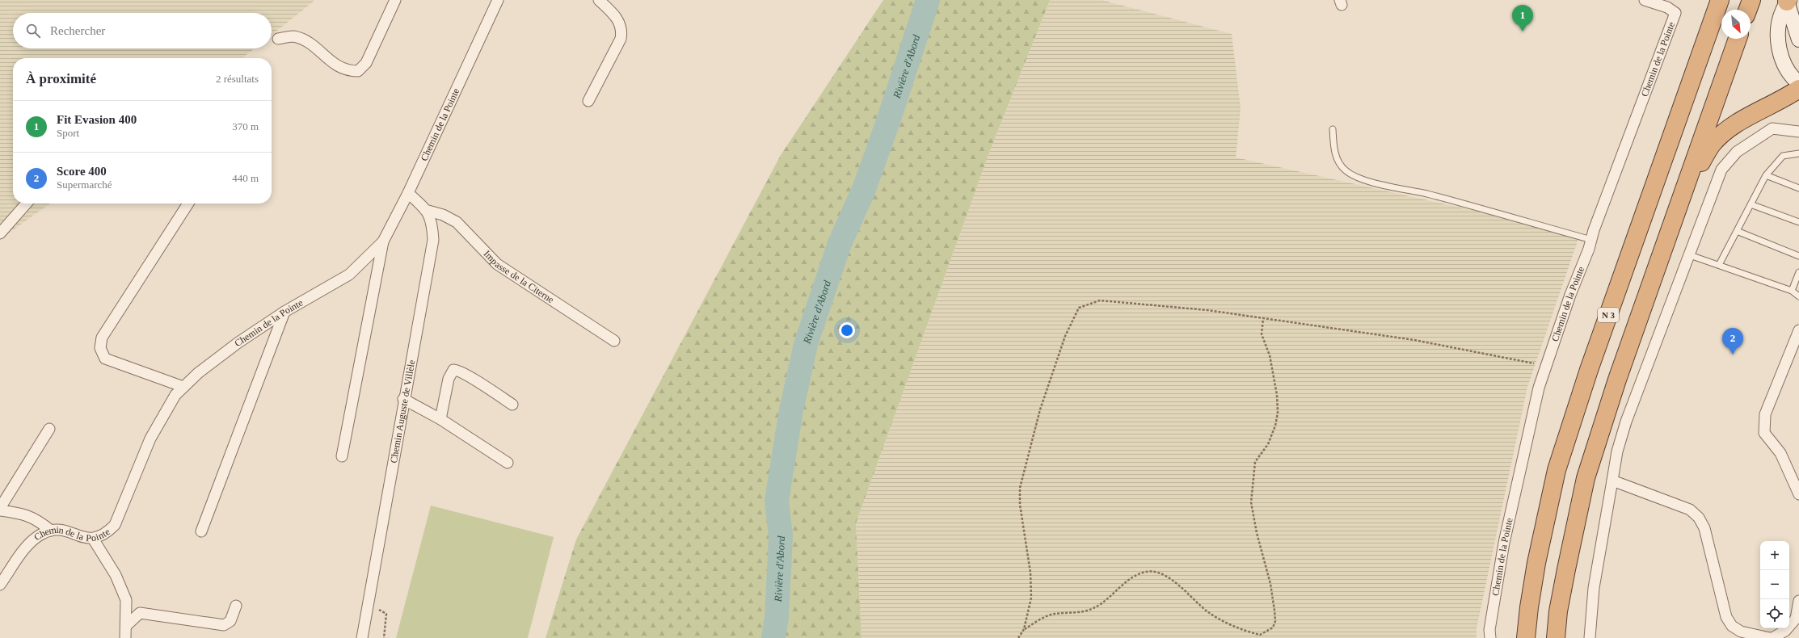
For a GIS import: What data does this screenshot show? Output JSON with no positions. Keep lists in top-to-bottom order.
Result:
{
  "streets": {
    "highway": ["N 3"],
    "street": ["Chemin de la Pointe", "Impasse de la Citerne", "Chemin Auguste de Villèle"]
  },
  "crossings": [
    ["Impasse de la Citerne", "Chemin Auguste de Villèle"]
  ],
  "water": ["Rivière d'Abord"],
  "north": "bottom right",
  "page": {
    "pins": ["1", "2"],
    "search": "Rechercher",
    "heading": ["À proximité", "2 résultats"],
    "list": [
      {
        "mark": "1",
        "name": "Fit Evasion 400",
        "note": "Sport",
        "value": "370 m"
      },
      {
        "mark": "2",
        "name": "Score 400",
        "note": "Supermarché",
        "value": "440 m"
      }
    ],
    "map_buttons": ["+", "−"]
  }
}
